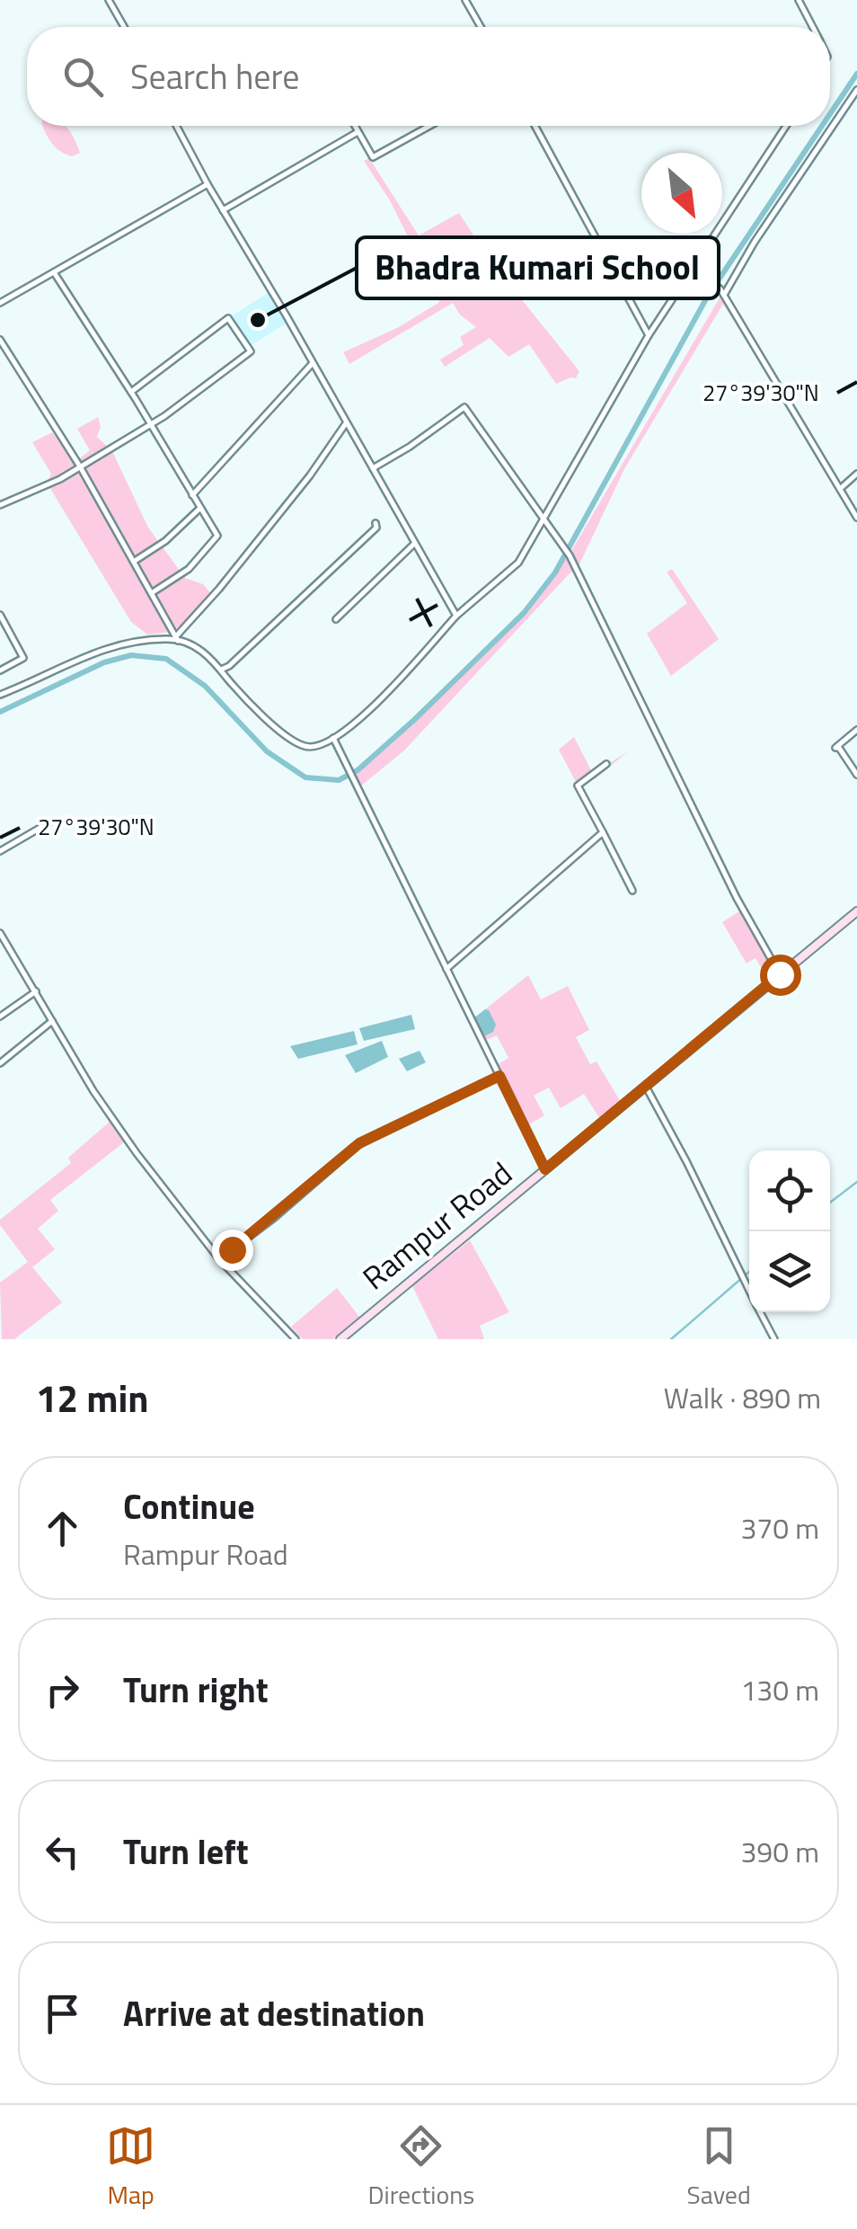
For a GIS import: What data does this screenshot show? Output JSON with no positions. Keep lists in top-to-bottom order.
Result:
{
  "streets": {
    "main road": ["Rampur Road"]
  },
  "places": ["Bhadra Kumari School"],
  "north": "bottom right",
  "page": {
    "search": "Search here",
    "heading": ["12 min", "Walk · 890 m"],
    "list": [
      ["Continue", "Rampur Road", "370 m"],
      ["Turn right", "130 m"],
      ["Turn left", "390 m"],
      "Arrive at destination"
    ],
    "nav": ["Map", "Directions", "Saved"]
  },
  "coordinates": ["27°39'30\"N"]
}
